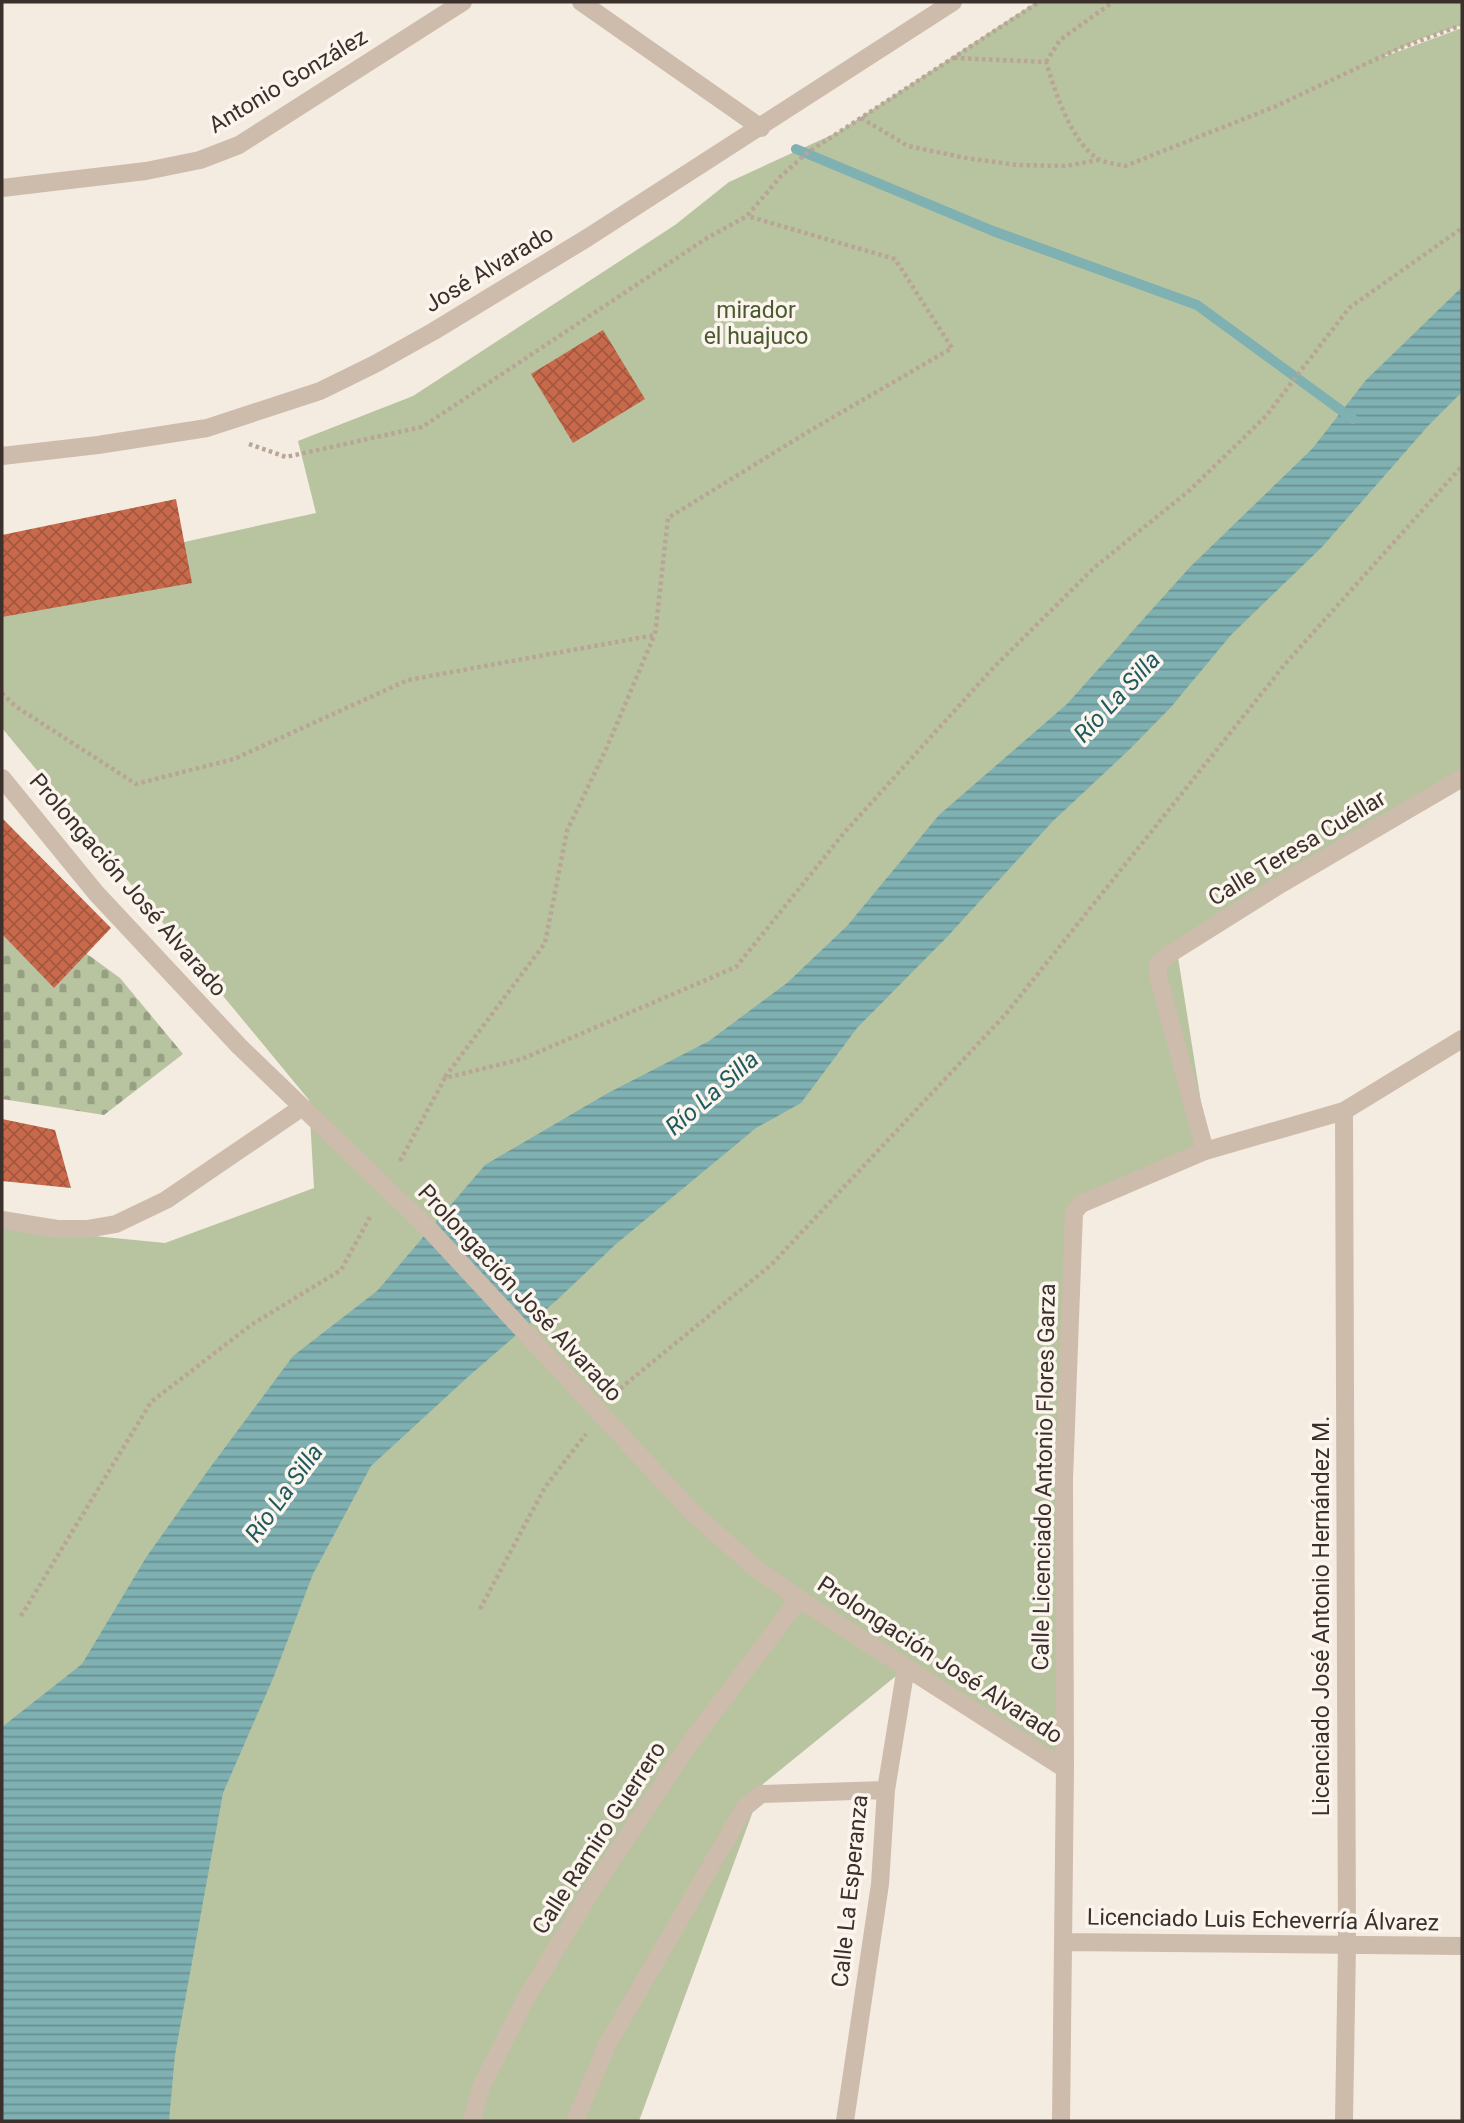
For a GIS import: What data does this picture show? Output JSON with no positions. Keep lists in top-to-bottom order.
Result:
{
  "streets": {
    "street": [
      "Antonio González",
      "José Alvarado",
      "Calle Teresa Cuéllar",
      "Prolongación José Alvarado",
      "Calle Licenciado Antonio Flores Garza",
      "Licenciado José Antonio Hernández M.",
      "Calle Ramiro Guerrero",
      "Calle La Esperanza",
      "Licenciado Luis Echeverría Álvarez"
    ]
  },
  "crossings": [
    ["Calle Teresa Cuéllar", "Calle Licenciado Antonio Flores Garza"],
    ["Prolongación José Alvarado", "Calle Licenciado Antonio Flores Garza"],
    ["Prolongación José Alvarado", "Calle Ramiro Guerrero"],
    ["Prolongación José Alvarado", "Calle La Esperanza"],
    ["Calle Licenciado Antonio Flores Garza", "Licenciado Luis Echeverría Álvarez"],
    ["Licenciado José Antonio Hernández M.", "Licenciado Luis Echeverría Álvarez"]
  ],
  "water": ["Río La Silla"],
  "parks": ["mirador el huajuco"]
}
